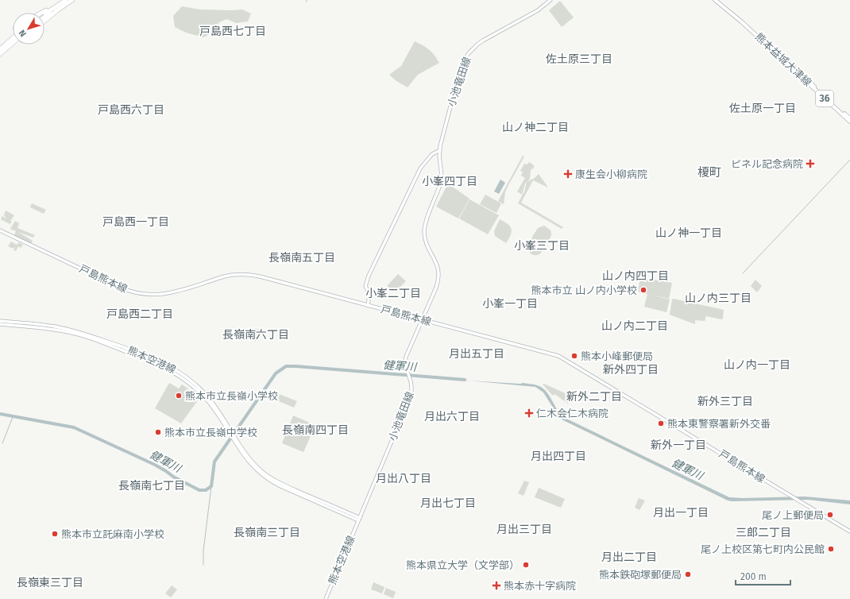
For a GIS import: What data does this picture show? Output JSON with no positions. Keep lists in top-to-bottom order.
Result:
{
  "streets": {
    "main road": [
      "熊本益城大津線",
      "小池竜田線",
      "36",
      "戸島熊本線",
      "熊本空港線"
    ]
  },
  "crossings": [
    ["小池竜田線", "戸島熊本線"],
    ["小池竜田線", "熊本空港線"]
  ],
  "districts": [
    "戸島西七丁目",
    "佐土原三丁目",
    "佐土原一丁目",
    "戸島西六丁目",
    "山ノ神二丁目",
    "榎町",
    "小峯四丁目",
    "戸島西一丁目",
    "山ノ神一丁目",
    "小峯三丁目",
    "長嶺南五丁目",
    "山ノ内四丁目",
    "小峯二丁目",
    "山ノ内三丁目",
    "小峯一丁目",
    "戸島西二丁目",
    "山ノ内二丁目",
    "長嶺南六丁目",
    "月出五丁目",
    "山ノ内一丁目",
    "新外四丁目",
    "新外二丁目",
    "新外三丁目",
    "月出六丁目",
    "長嶺南四丁目",
    "新外一丁目",
    "月出四丁目",
    "月出八丁目",
    "長嶺南七丁目",
    "月出七丁目",
    "月出一丁目",
    "月出三丁目",
    "長嶺南三丁目",
    "三郎二丁目",
    "月出二丁目",
    "長嶺東三丁目"
  ],
  "water": ["健軍川"],
  "places": {
    "health": [
      "ピネル記念病院",
      "康生会小柳病院",
      "仁木会仁木病院",
      "熊本赤十字病院"
    ],
    "other": [
      "熊本市立 山ノ内小学校",
      "熊本小峰郵便局",
      "熊本市立長嶺小学校",
      "熊本東警察署新外交番",
      "熊本市立長嶺中学校",
      "尾ノ上郵便局",
      "熊本市立託麻南小学校",
      "尾ノ上校区第七町内公民館",
      "熊本県立大学（文学部）",
      "熊本鉄砲塚郵便局"
    ]
  },
  "scale_bar": "200 m",
  "north": "bottom left"
}
